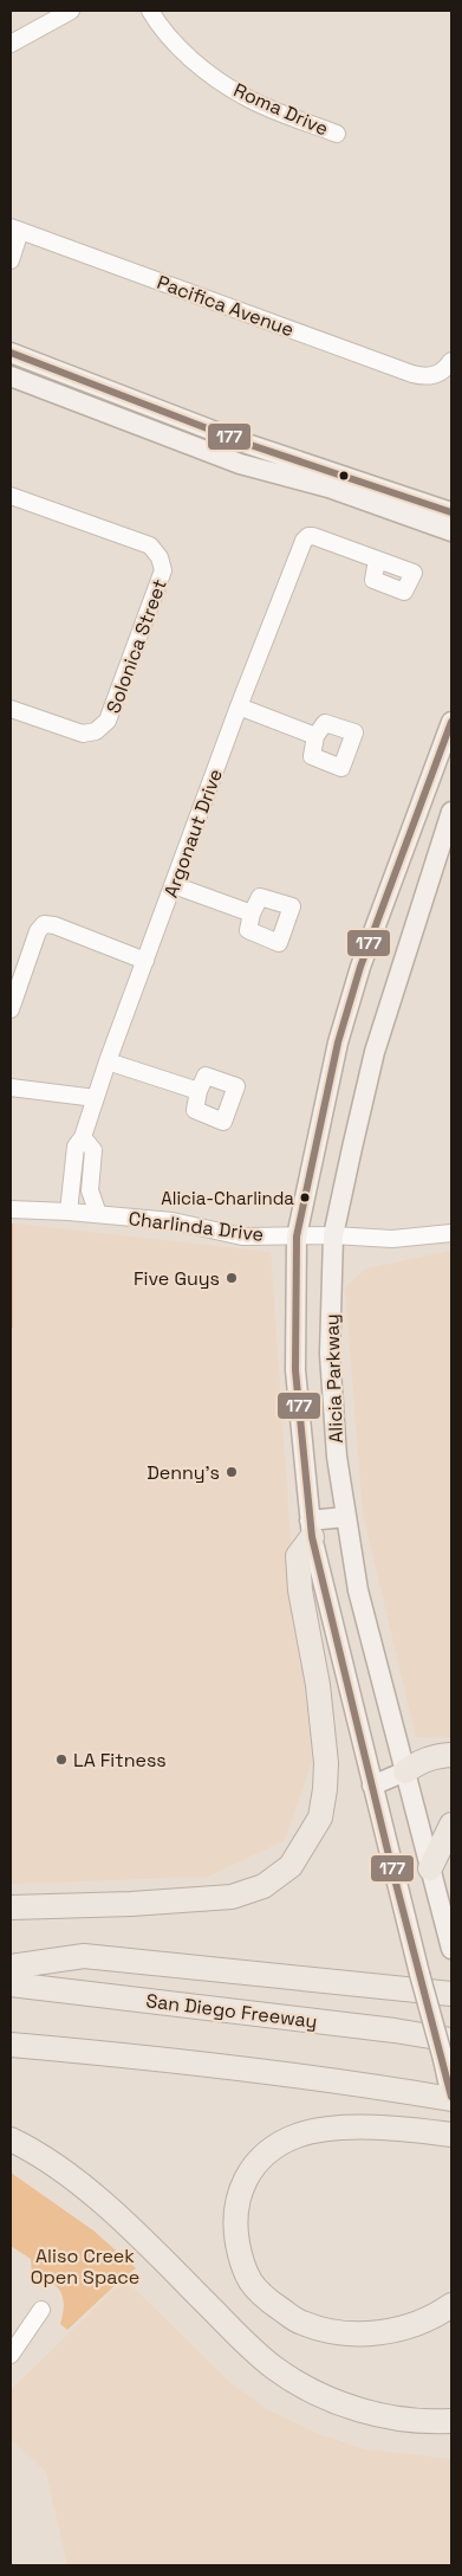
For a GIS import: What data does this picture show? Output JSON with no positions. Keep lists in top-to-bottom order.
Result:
{
  "streets": {
    "highway": ["San Diego Freeway"],
    "main road": ["Alicia Parkway"],
    "street": [
      "Roma Drive",
      "Pacifica Avenue",
      "Solonica Street",
      "Argonaut Drive",
      "Charlinda Drive"
    ]
  },
  "crossings": [
    ["Argonaut Drive", "Charlinda Drive"],
    ["Charlinda Drive", "Alicia Parkway"]
  ],
  "parks": ["Aliso Creek Open Space"],
  "places": [
    "Alicia-Charlinda",
    "Five Guys",
    "Denny's",
    "LA Fitness"
  ],
  "lines": ["transit line 177"]
}
